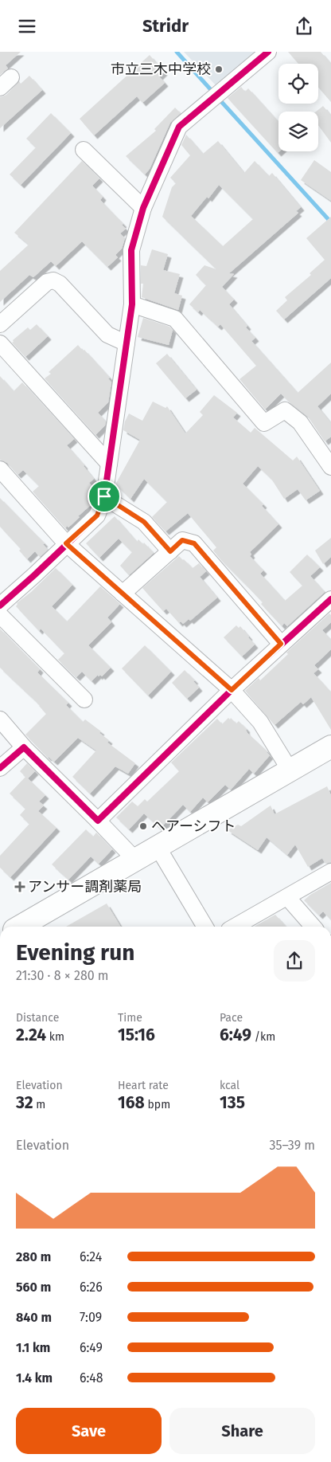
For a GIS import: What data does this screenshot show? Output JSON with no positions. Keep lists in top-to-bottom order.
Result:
{
  "places": {
    "other": ["市立三木中学校", "ヘアーシフト"],
    "health": ["アンサー調剤薬局"]
  },
  "page": {
    "header": "Stridr",
    "heading": ["Evening run", "21:30 · 8 × 280 m"],
    "stats": [
      ["Distance", "2.24 km"],
      ["Time", "15:16"],
      ["Pace", "6:49 /km"],
      ["Elevation", "32 m"],
      ["Heart rate", "168 bpm"],
      ["kcal", "135"]
    ],
    "chart": ["Elevation", "35–39 m"],
    "list": [
      {
        "name": "280 m",
        "note": "6:24"
      },
      {
        "name": "560 m",
        "note": "6:26"
      },
      {
        "name": "840 m",
        "note": "7:09"
      },
      {
        "name": "1.1 km",
        "note": "6:49"
      },
      {
        "name": "1.4 km",
        "note": "6:48"
      }
    ],
    "buttons": ["Save", "Share"]
  }
}
